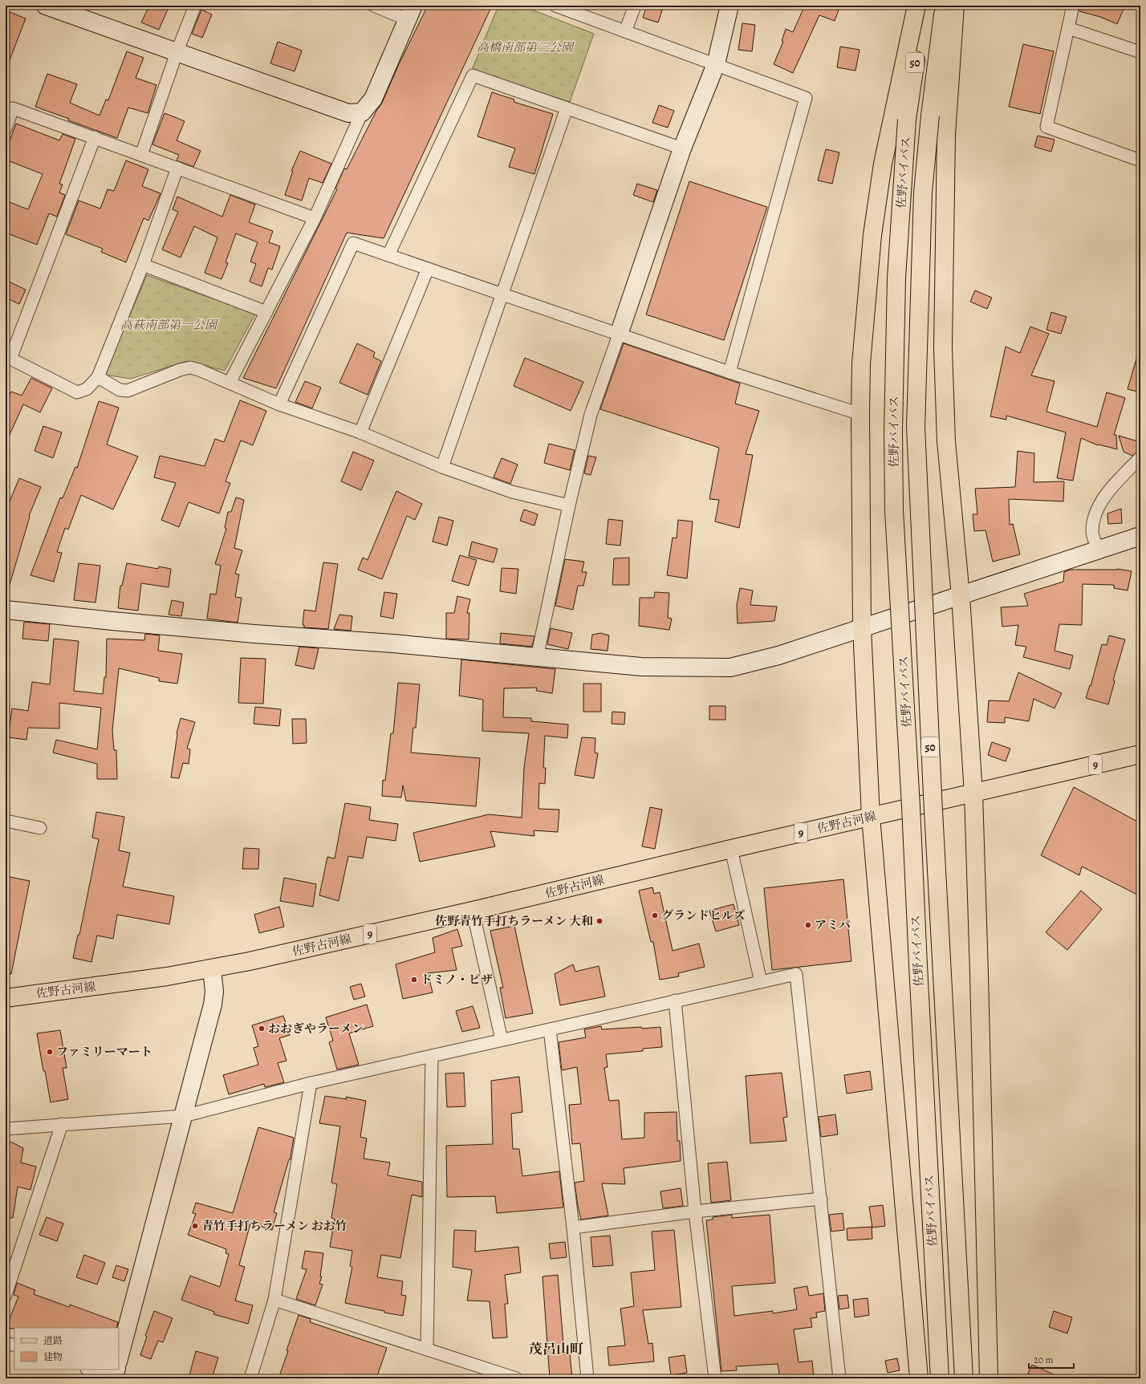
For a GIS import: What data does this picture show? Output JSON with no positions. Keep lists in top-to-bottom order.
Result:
{
  "streets": {
    "main road": [
      "50",
      "佐野バイパス",
      "9",
      "佐野古河線"
    ]
  },
  "districts": ["茂呂山町"],
  "parks": ["高橋南部第三公園", "高萩南部第一公園"],
  "places": [
    "グランドヒルズ",
    "佐野青竹手打ちラーメン 大和",
    "アミパ",
    "ドミノ・ピザ",
    "おおぎやラーメン",
    "ファミリーマート",
    "青竹手打ちラーメン おお竹"
  ],
  "legend": ["道路", "建物"],
  "scale_bar": "20 m"
}
